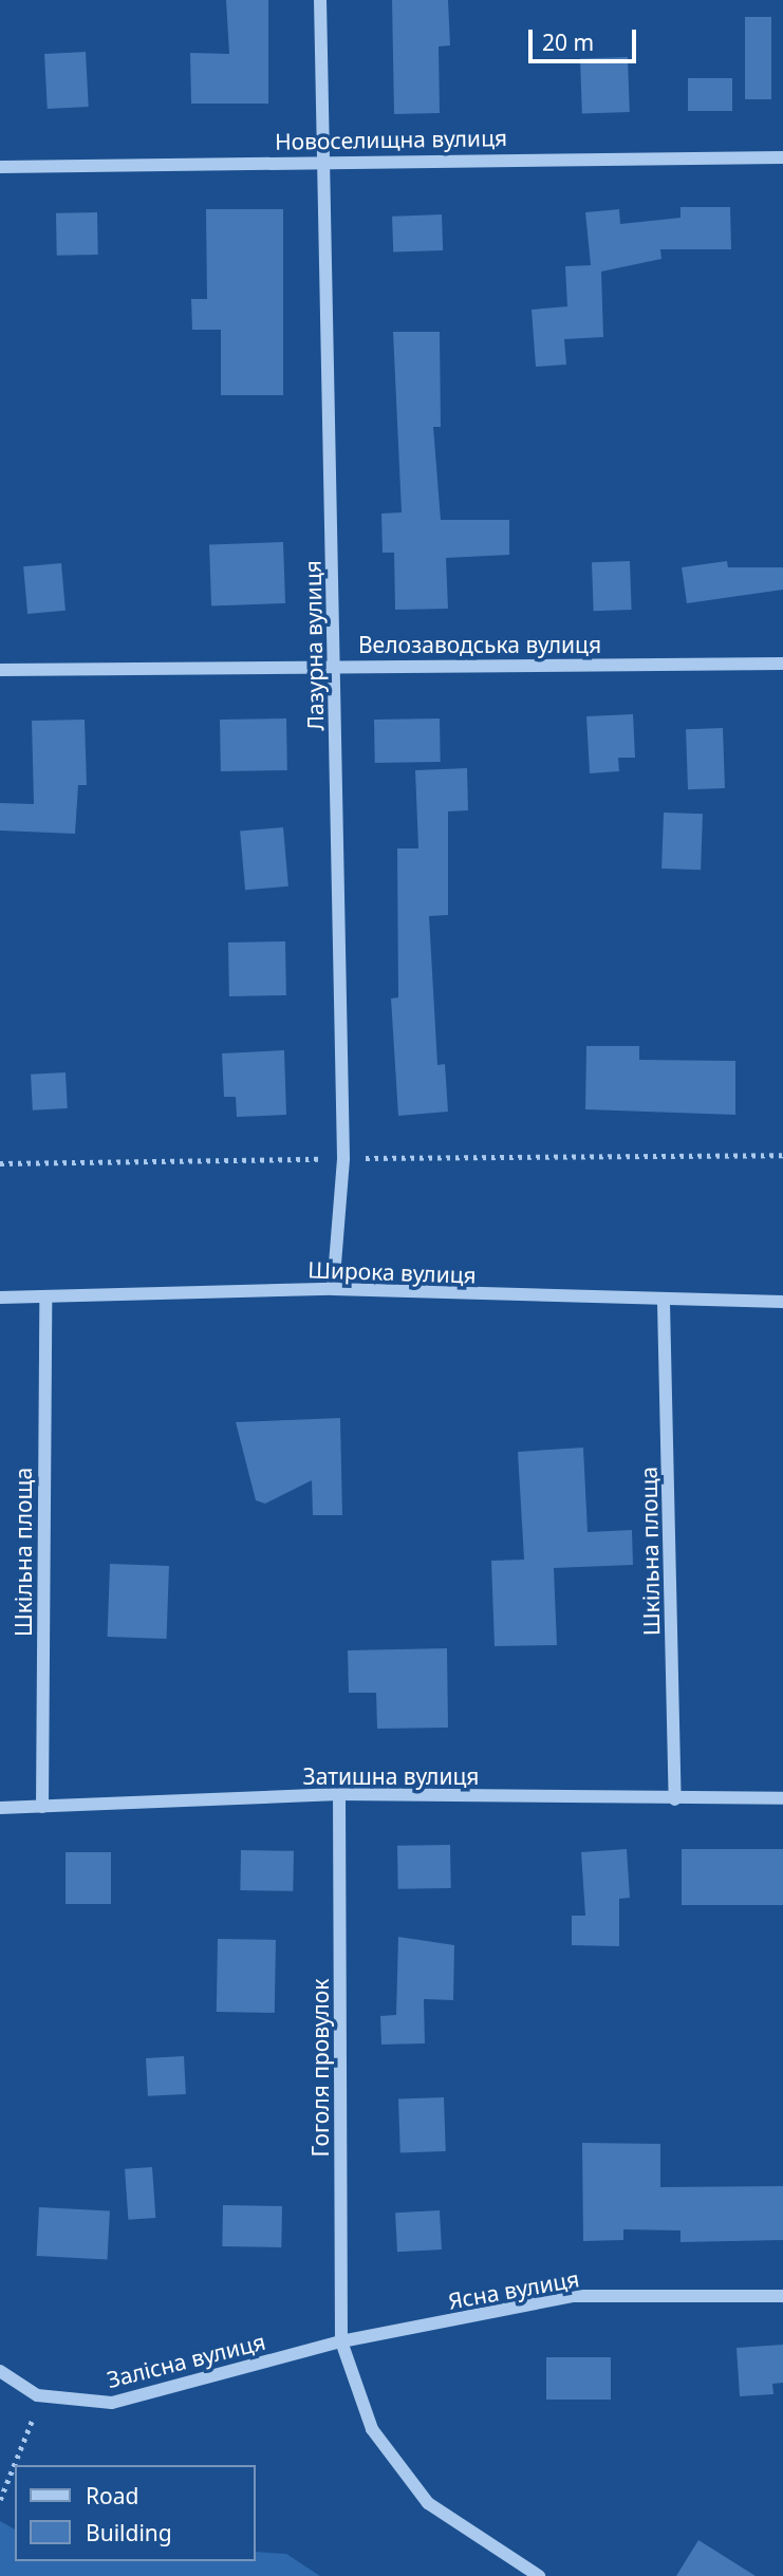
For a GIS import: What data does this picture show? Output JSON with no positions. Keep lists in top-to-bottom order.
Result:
{
  "streets": {
    "street": [
      "Новоселищна вулиця",
      "Велозаводська вулиця",
      "Лазурна вулиця",
      "Широка вулиця",
      "Шкільна площа",
      "Затишна вулиця",
      "Гоголя провулок",
      "Ясна вулиця",
      "Залісна вулиця"
    ]
  },
  "crossings": [
    ["Новоселищна вулиця", "Лазурна вулиця"],
    ["Велозаводська вулиця", "Лазурна вулиця"],
    ["Лазурна вулиця", "Широка вулиця"],
    ["Широка вулиця", "Шкільна площа"],
    ["Шкільна площа", "Затишна вулиця"],
    ["Затишна вулиця", "Гоголя провулок"],
    ["Гоголя провулок", "Ясна вулиця"],
    ["Гоголя провулок", "Залісна вулиця"],
    ["Ясна вулиця", "Залісна вулиця"]
  ],
  "legend": ["Road", "Building"],
  "scale_bar": "20 m"
}
